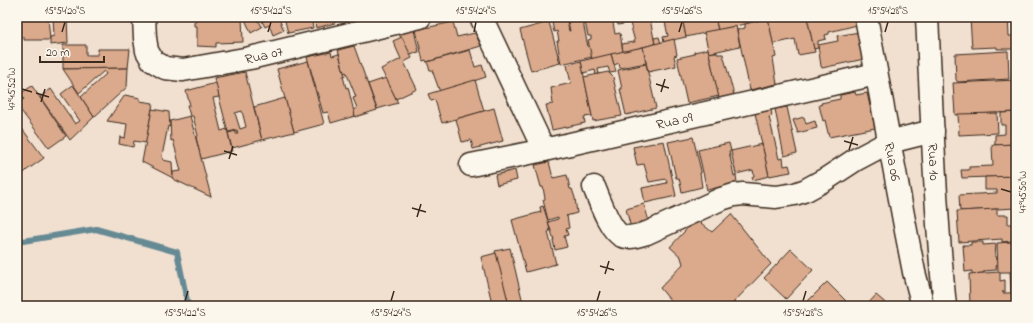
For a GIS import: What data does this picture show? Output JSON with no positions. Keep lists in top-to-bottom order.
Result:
{
  "streets": {
    "street": [
      "Rua 07",
      "Rua 09",
      "Rua 06",
      "Rua 10"
    ]
  },
  "crossings": [
    ["Rua 09", "Rua 06"]
  ],
  "scale_bar": "20 m",
  "coordinates": [
    "15°54'20\"S",
    "15°54'22\"S",
    "15°54'24\"S",
    "15°54'26\"S",
    "15°54'28\"S",
    "47°45'52\"W",
    "47°45'50\"W"
  ]
}
